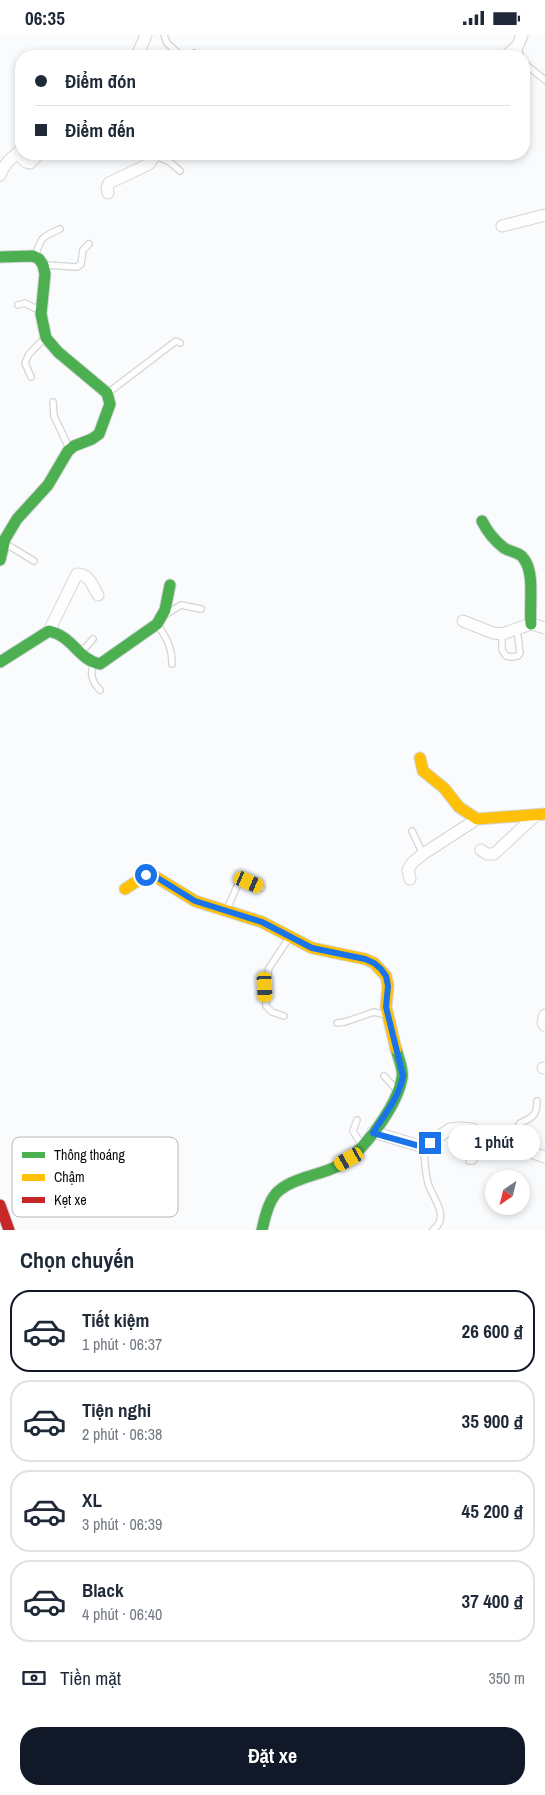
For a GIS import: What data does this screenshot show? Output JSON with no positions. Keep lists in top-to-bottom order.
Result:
{
  "legend": ["Thông thoáng", "Chậm", "Kẹt xe"],
  "north": "bottom left",
  "page": {
    "status": "06:35",
    "banner": ["Điểm đón", "Điểm đến"],
    "bubble": "1 phút",
    "heading": "Chọn chuyến",
    "list": [
      {
        "name": "Tiết kiệm",
        "note": "1 phút · 06:37",
        "value": "26 600 ₫"
      },
      {
        "name": "Tiện nghi",
        "note": "2 phút · 06:38",
        "value": "35 900 ₫"
      },
      {
        "name": "XL",
        "note": "3 phút · 06:39",
        "value": "45 200 ₫"
      },
      {
        "name": "Black",
        "note": "4 phút · 06:40",
        "value": "37 400 ₫"
      }
    ],
    "pay": ["Tiền mặt", "350 m"],
    "buttons": "Đặt xe"
  }
}
